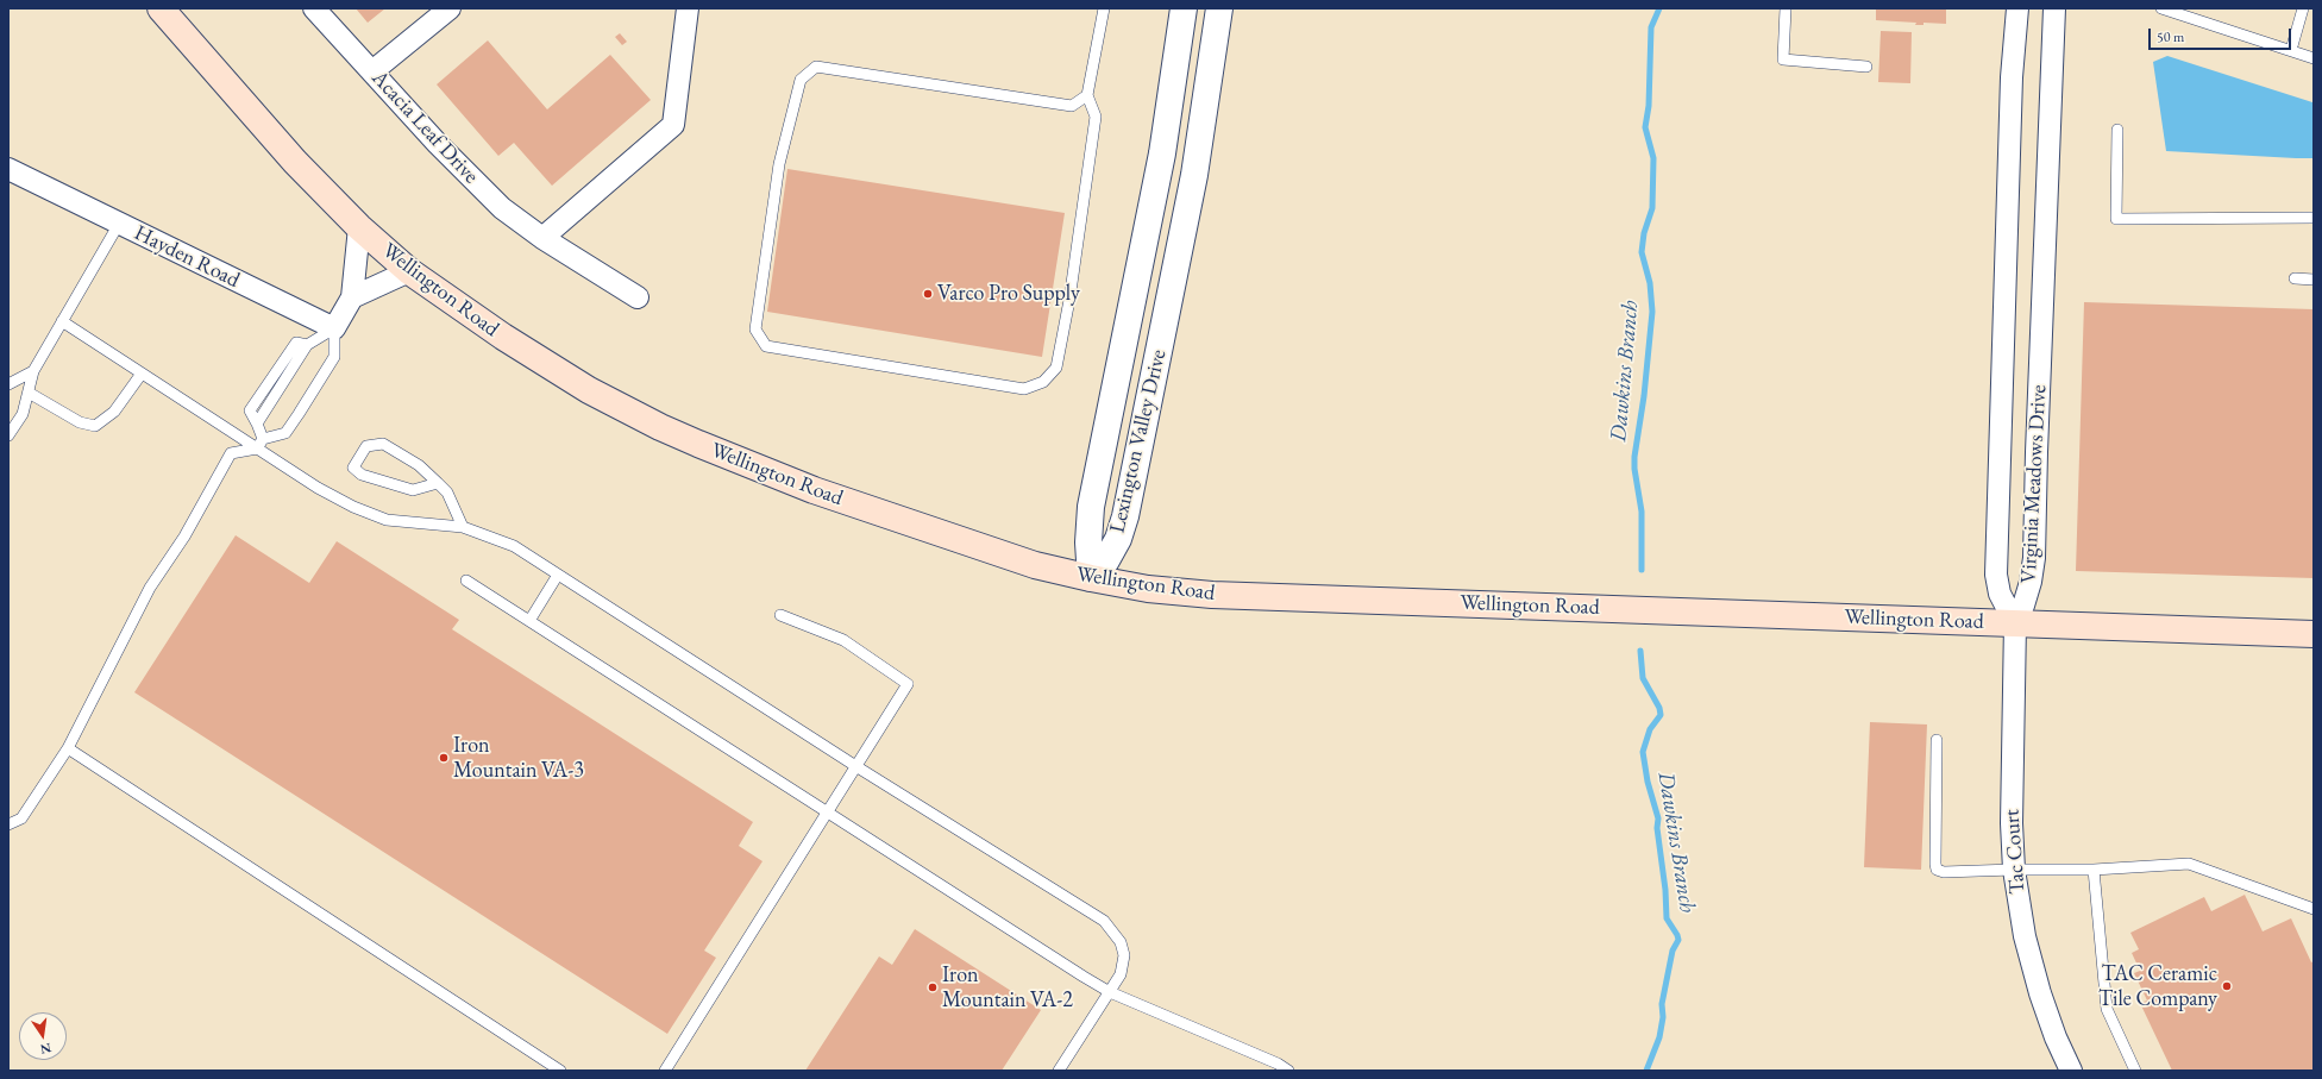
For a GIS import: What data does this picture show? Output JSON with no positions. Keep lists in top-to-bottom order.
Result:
{
  "streets": {
    "main road": ["Wellington Road"],
    "street": [
      "Acacia Leaf Drive",
      "Hayden Road",
      "Lexington Valley Drive",
      "Virginia Meadows Drive",
      "Tac Court"
    ]
  },
  "crossings": [
    ["Wellington Road", "Lexington Valley Drive"],
    ["Wellington Road", "Virginia Meadows Drive"],
    ["Wellington Road", "Tac Court"],
    ["Virginia Meadows Drive", "Tac Court"]
  ],
  "water": ["Dawkins Branch"],
  "places": [
    "Varco Pro Supply",
    "Iron Mountain VA-3",
    "TAC Ceramic Tile Company",
    "Iron Mountain VA-2"
  ],
  "scale_bar": "50 m",
  "north": "bottom"
}
